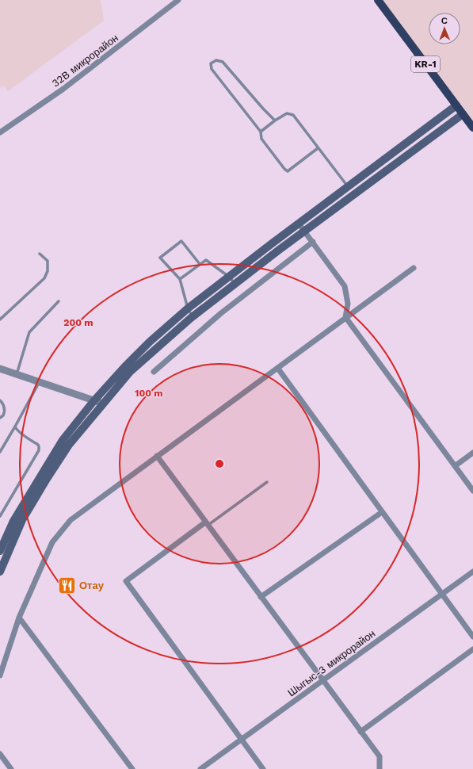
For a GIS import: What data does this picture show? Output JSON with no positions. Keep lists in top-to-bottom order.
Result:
{
  "streets": {
    "main road": ["KR-1"],
    "street": ["32В микрорайон", "Шыгыс-3 микрорайон"]
  },
  "places": {
    "restaurant": ["Отау"]
  },
  "north": "top",
  "rings": ["200 m", "100 m"]
}
